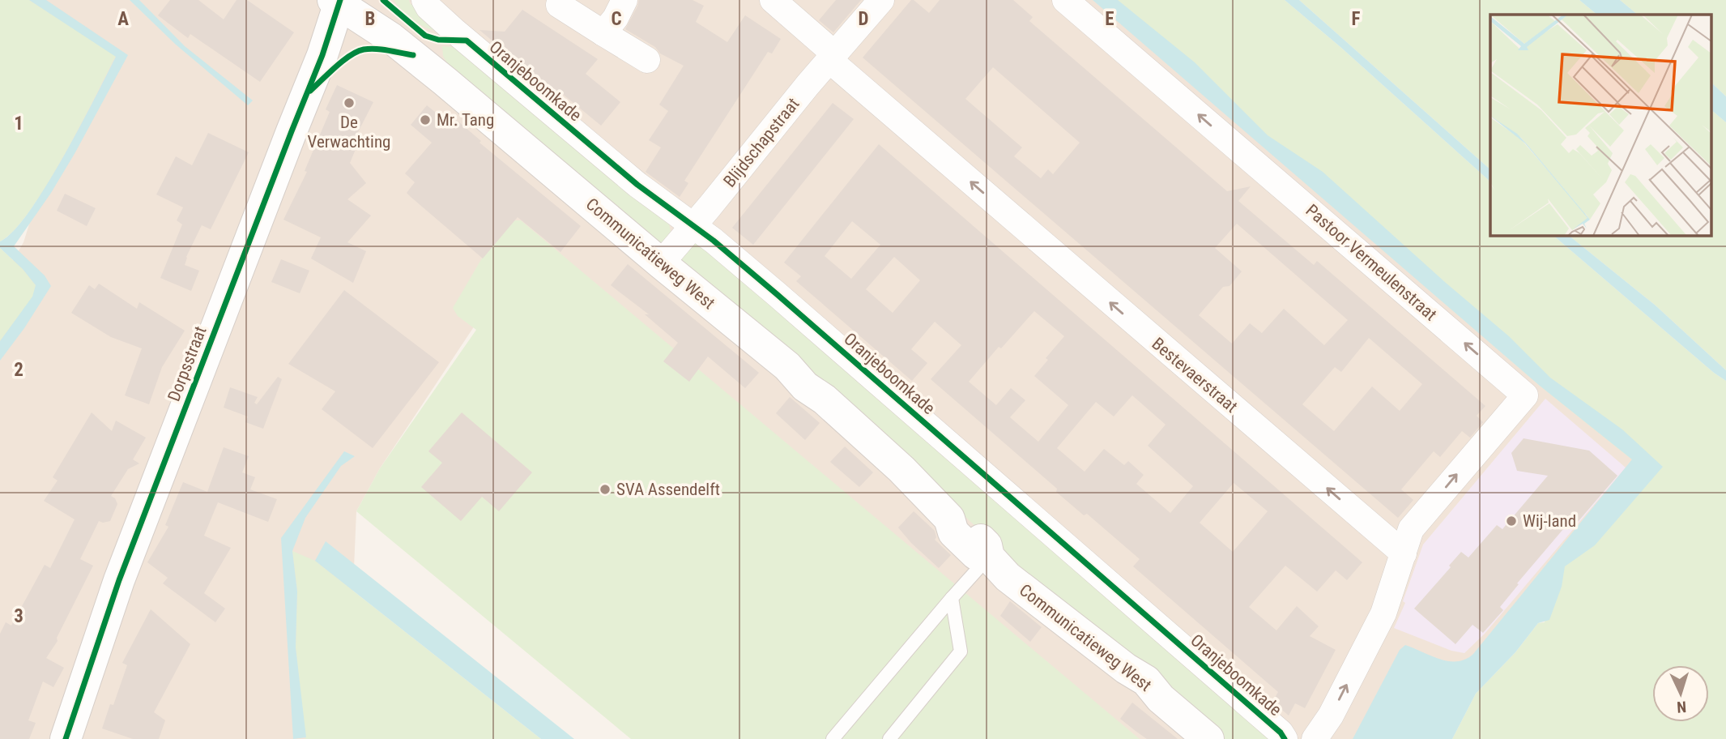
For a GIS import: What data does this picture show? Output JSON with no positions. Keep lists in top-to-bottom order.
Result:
{
  "streets": {
    "street": [
      "Oranjeboomkade",
      "Blijdschapstraat",
      "Communicatieweg West",
      "Pastoor Vermeulenstraat",
      "Dorpsstraat",
      "Bestevaerstraat"
    ]
  },
  "crossings": [
    ["Oranjeboomkade", "Blijdschapstraat"],
    ["Blijdschapstraat", "Communicatieweg West"],
    ["Blijdschapstraat", "Bestevaerstraat"],
    ["Communicatieweg West", "Dorpsstraat"],
    ["Pastoor Vermeulenstraat", "Bestevaerstraat"]
  ],
  "one_way": ["Pastoor Vermeulenstraat", "Bestevaerstraat"],
  "places": [
    "De Verwachting",
    "Mr. Tang",
    "SVA Assendelft",
    "Wij-land"
  ],
  "north": "bottom",
  "grid": {
    "columns": [
      "A",
      "B",
      "C",
      "D",
      "E",
      "F"
    ],
    "rows": ["1", "2", "3"]
  }
}
